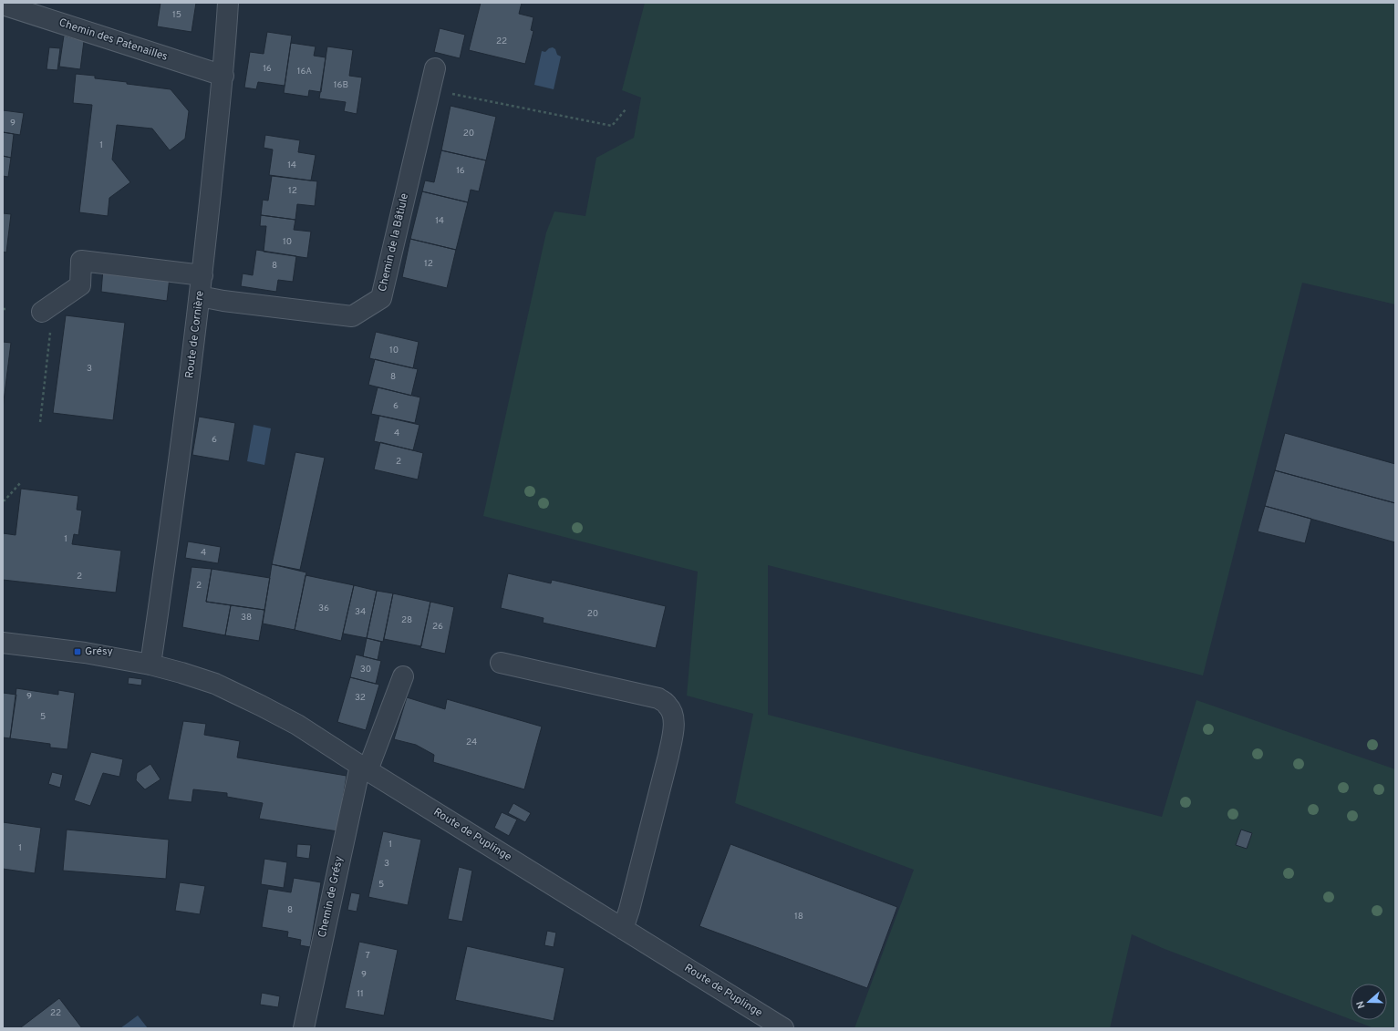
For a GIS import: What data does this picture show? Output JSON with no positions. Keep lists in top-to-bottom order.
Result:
{
  "streets": {
    "street": [
      "Chemin des Patenailles",
      "Chemin de la Bâtiule",
      "Route de Cornière",
      "Route de Puplinge",
      "Chemin de Grésy"
    ]
  },
  "crossings": [
    ["Chemin des Patenailles", "Route de Cornière"],
    ["Chemin de la Bâtiule", "Route de Cornière"],
    ["Route de Cornière", "Route de Puplinge"],
    ["Route de Puplinge", "Chemin de Grésy"]
  ],
  "places": {
    "transit": ["Grésy"]
  },
  "house_numbers": [
    "15",
    "22",
    "16",
    "16A",
    "16B",
    "9",
    "20",
    "1",
    "14",
    "16",
    "12",
    "14",
    "10",
    "12",
    "8",
    "10",
    "3",
    "8",
    "6",
    "4",
    "6",
    "2",
    "1",
    "4",
    "2",
    "2",
    "36",
    "34",
    "20",
    "38",
    "28",
    "26",
    "30",
    "9",
    "32",
    "5",
    "24",
    "1",
    "1",
    "3",
    "5",
    "8",
    "18",
    "7",
    "9",
    "11",
    "22"
  ],
  "north": "left"
}
